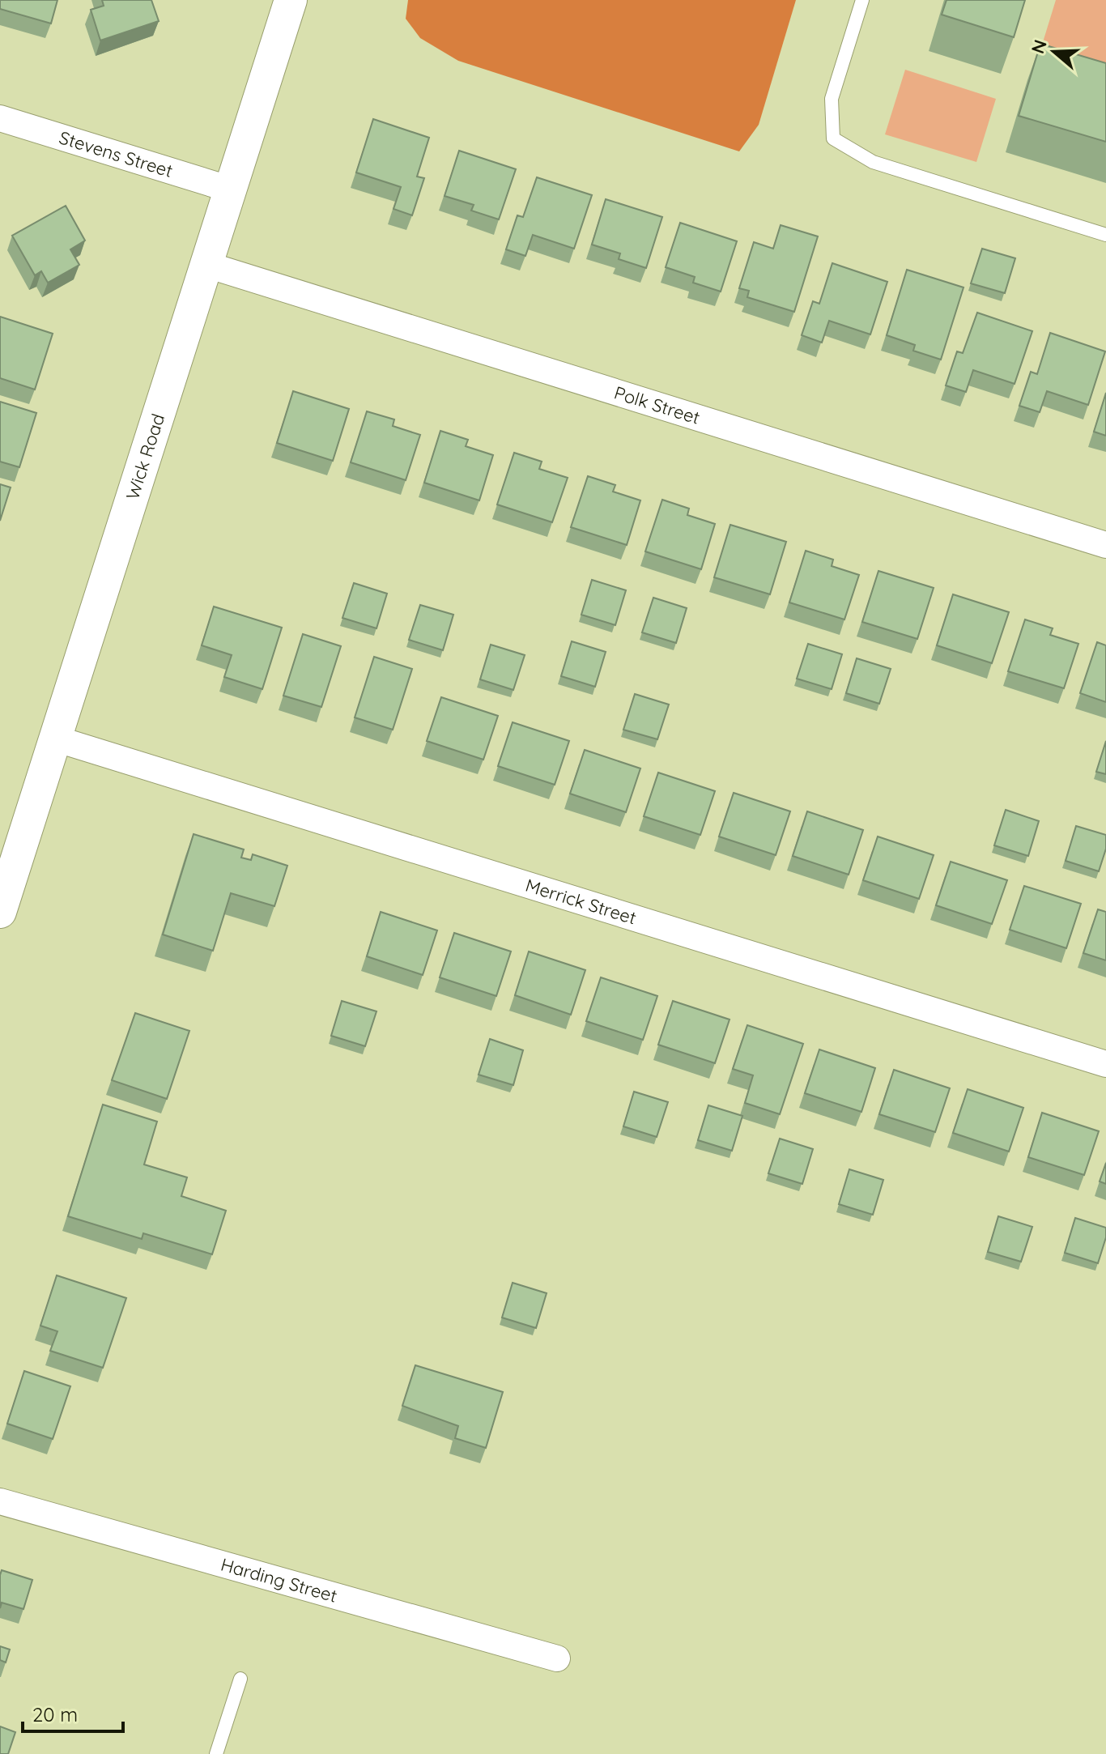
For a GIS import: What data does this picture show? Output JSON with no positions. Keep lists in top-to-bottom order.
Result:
{
  "streets": {
    "street": [
      "Stevens Street",
      "Polk Street",
      "Wick Road",
      "Merrick Street",
      "Harding Street"
    ]
  },
  "crossings": [
    ["Stevens Street", "Wick Road"],
    ["Polk Street", "Wick Road"],
    ["Wick Road", "Merrick Street"]
  ],
  "scale_bar": "20 m",
  "north": "left"
}
